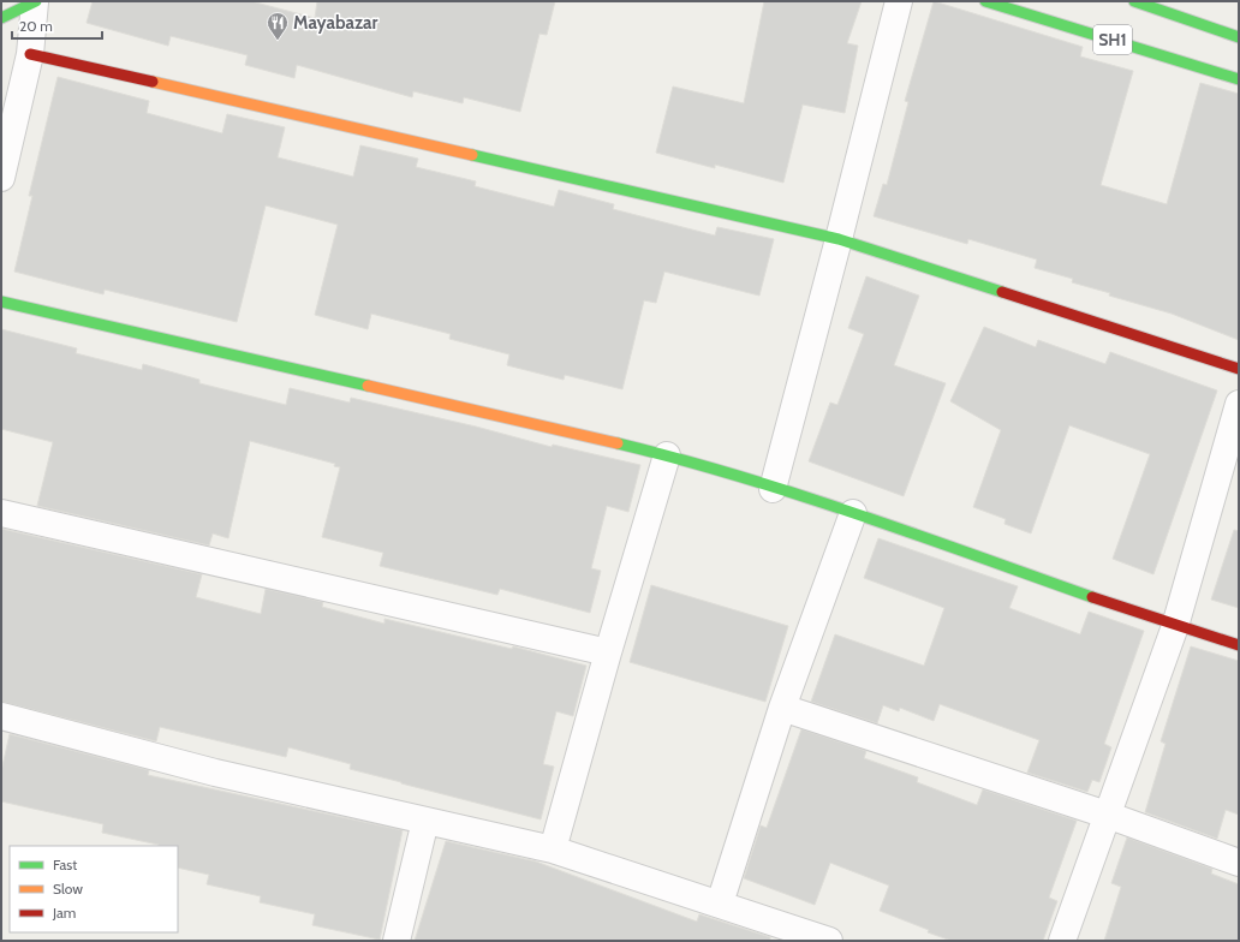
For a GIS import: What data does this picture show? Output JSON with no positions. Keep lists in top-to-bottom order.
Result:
{
  "streets": {
    "street": ["SH1"]
  },
  "places": {
    "restaurant": ["Mayabazar"]
  },
  "legend": ["Fast", "Slow", "Jam"],
  "scale_bar": "20 m"
}
